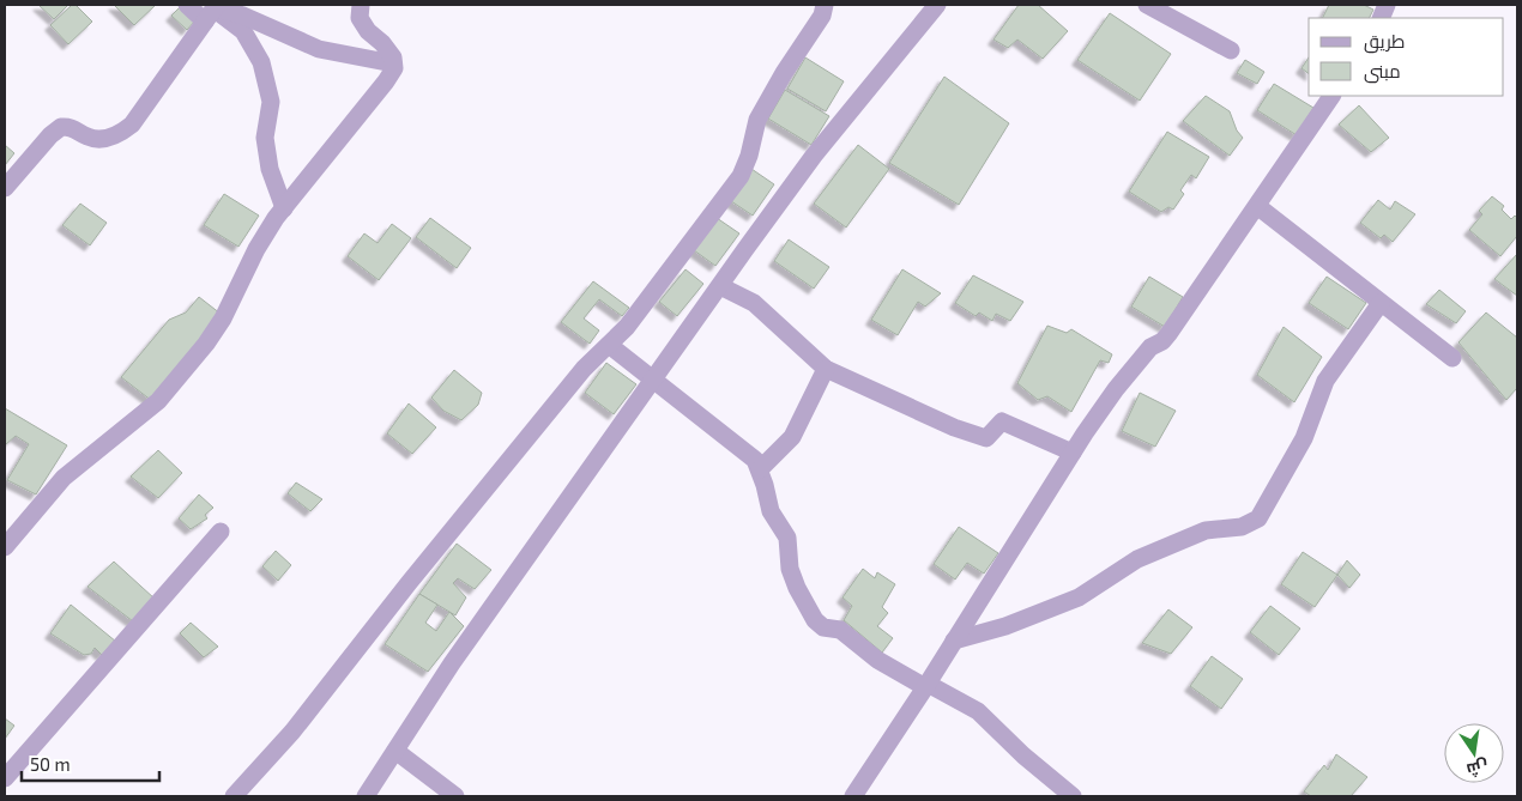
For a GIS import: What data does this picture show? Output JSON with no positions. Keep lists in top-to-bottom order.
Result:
{
  "legend": ["طريق", "مبنى"],
  "scale_bar": "50 m",
  "north": "bottom"
}
